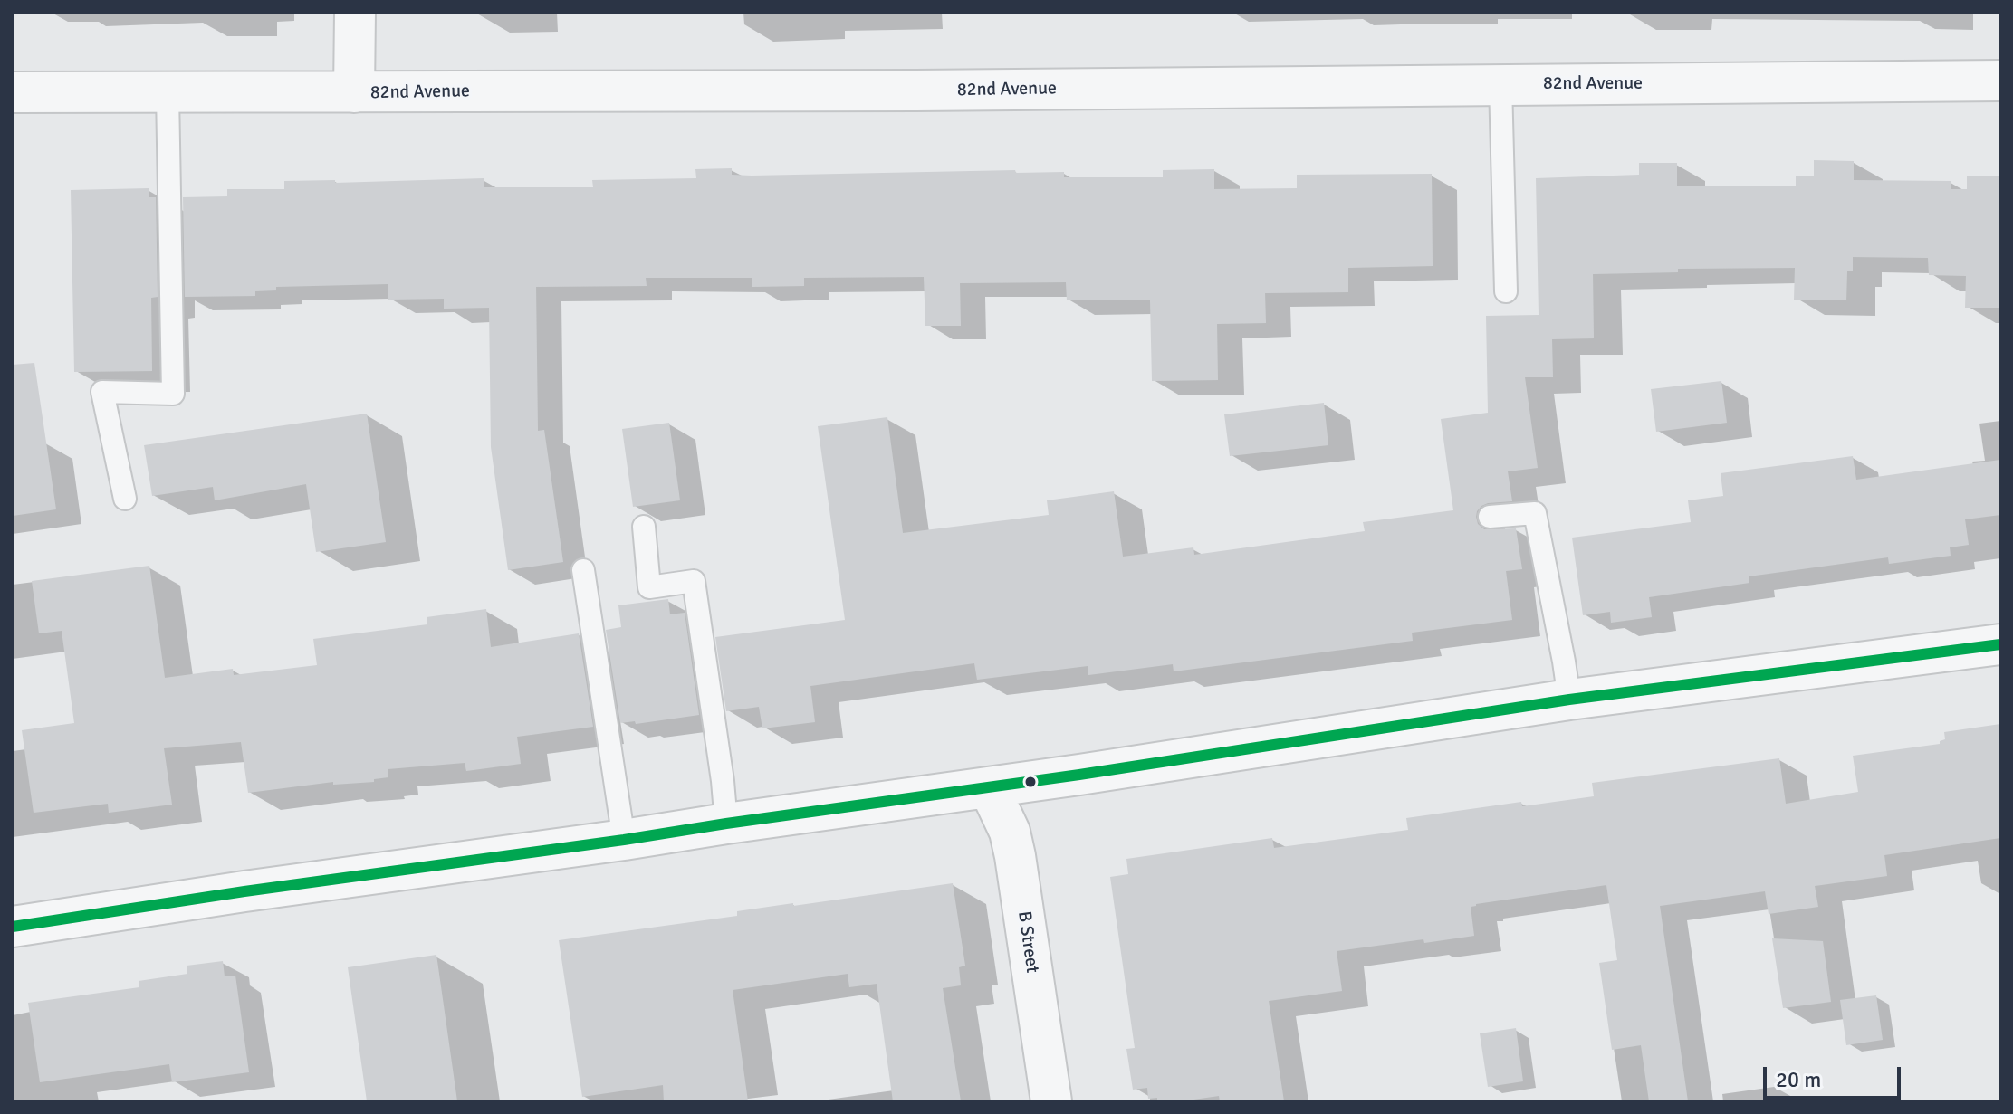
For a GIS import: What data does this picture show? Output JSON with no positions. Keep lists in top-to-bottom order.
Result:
{
  "streets": {
    "street": ["82nd Avenue", "B Street"]
  },
  "scale_bar": "20 m"
}
